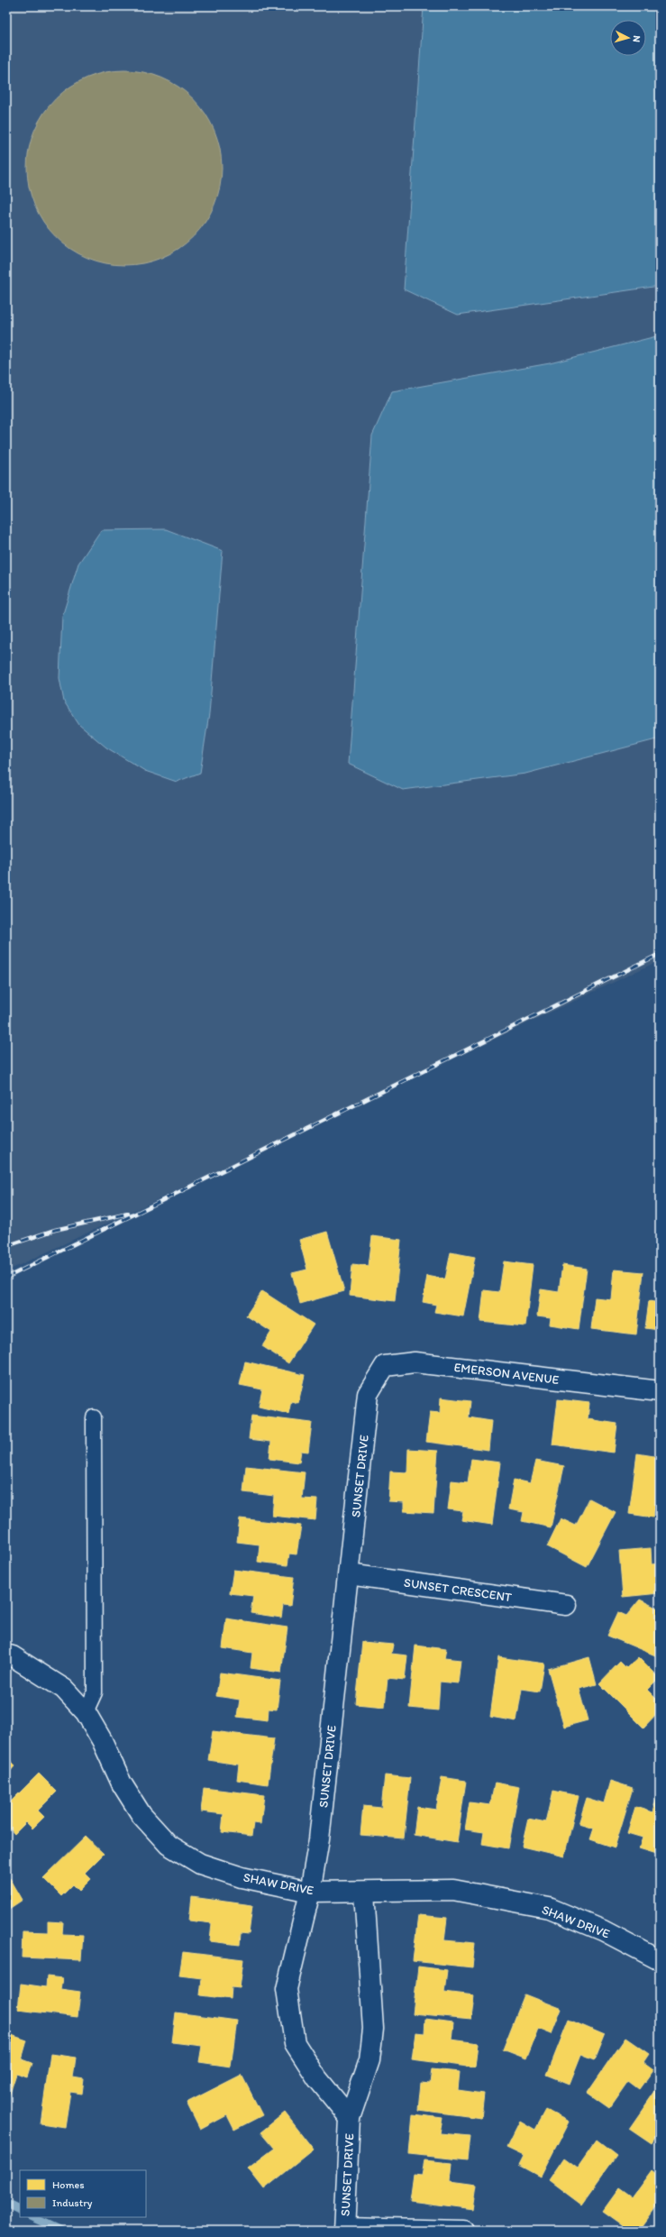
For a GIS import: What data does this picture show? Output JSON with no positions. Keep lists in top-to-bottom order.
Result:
{
  "streets": {
    "street": [
      "EMERSON AVENUE",
      "SUNSET DRIVE",
      "SUNSET CRESCENT",
      "SHAW DRIVE"
    ]
  },
  "crossings": [
    ["EMERSON AVENUE", "SUNSET DRIVE"],
    ["SUNSET DRIVE", "SUNSET CRESCENT"],
    ["SUNSET DRIVE", "SHAW DRIVE"]
  ],
  "legend": ["Homes", "Industry"],
  "north": "right"
}
